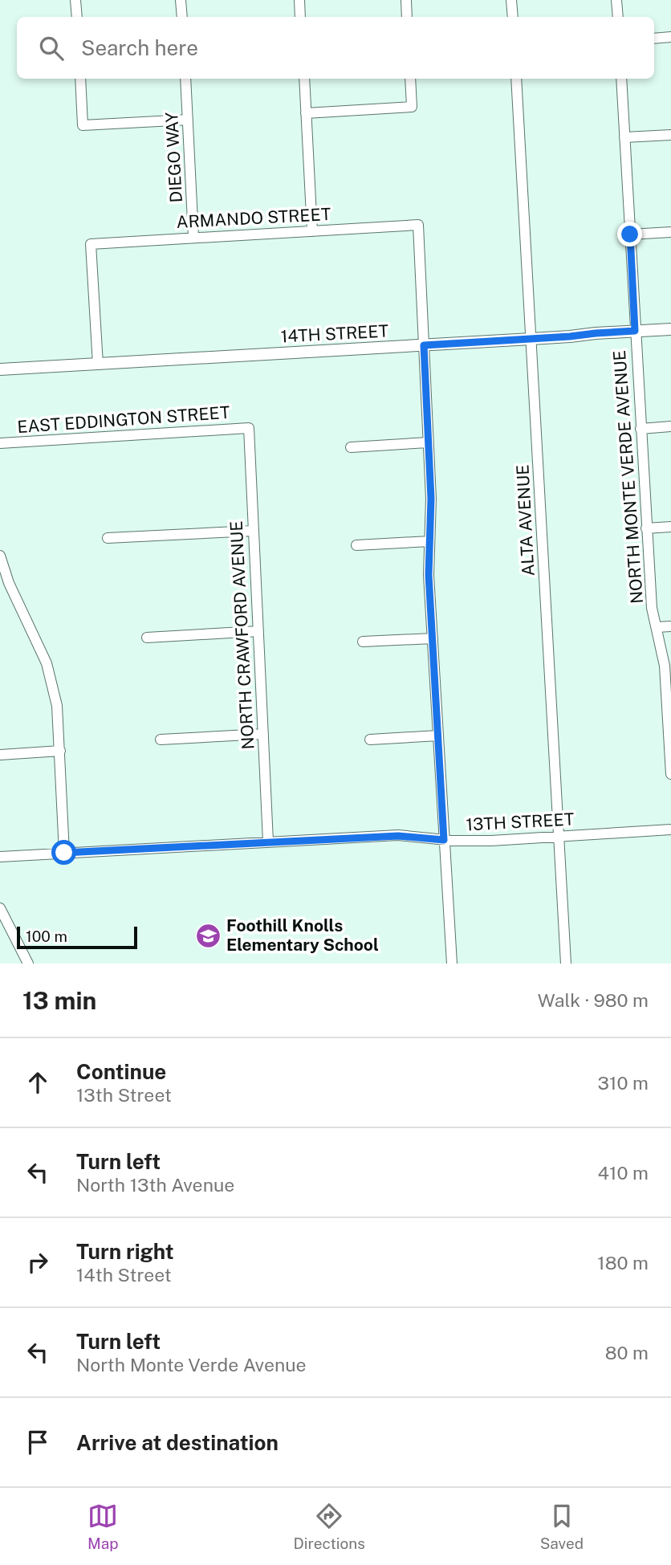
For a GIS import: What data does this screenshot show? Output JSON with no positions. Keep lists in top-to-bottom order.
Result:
{
  "streets": {
    "street": [
      "DIEGO WAY",
      "ARMANDO STREET",
      "14TH STREET",
      "EAST EDDINGTON STREET",
      "NORTH MONTE VERDE AVENUE",
      "ALTA AVENUE",
      "NORTH CRAWFORD AVENUE",
      "13TH STREET"
    ]
  },
  "crossings": [
    ["DIEGO WAY", "ARMANDO STREET"],
    ["ARMANDO STREET", "14TH STREET"],
    ["14TH STREET", "NORTH MONTE VERDE AVENUE"],
    ["14TH STREET", "ALTA AVENUE"],
    ["EAST EDDINGTON STREET", "NORTH CRAWFORD AVENUE"],
    ["ALTA AVENUE", "13TH STREET"],
    ["NORTH CRAWFORD AVENUE", "13TH STREET"]
  ],
  "places": {
    "school or university": ["Foothill Knolls Elementary School"]
  },
  "scale_bar": "100 m",
  "page": {
    "search": "Search here",
    "scale": "100 m",
    "heading": ["13 min", "Walk · 980 m"],
    "list": [
      ["Continue", "13th Street", "310 m"],
      ["Turn left", "North 13th Avenue", "410 m"],
      ["Turn right", "14th Street", "180 m"],
      ["Turn left", "North Monte Verde Avenue", "80 m"],
      "Arrive at destination"
    ],
    "nav": ["Map", "Directions", "Saved"]
  }
}
